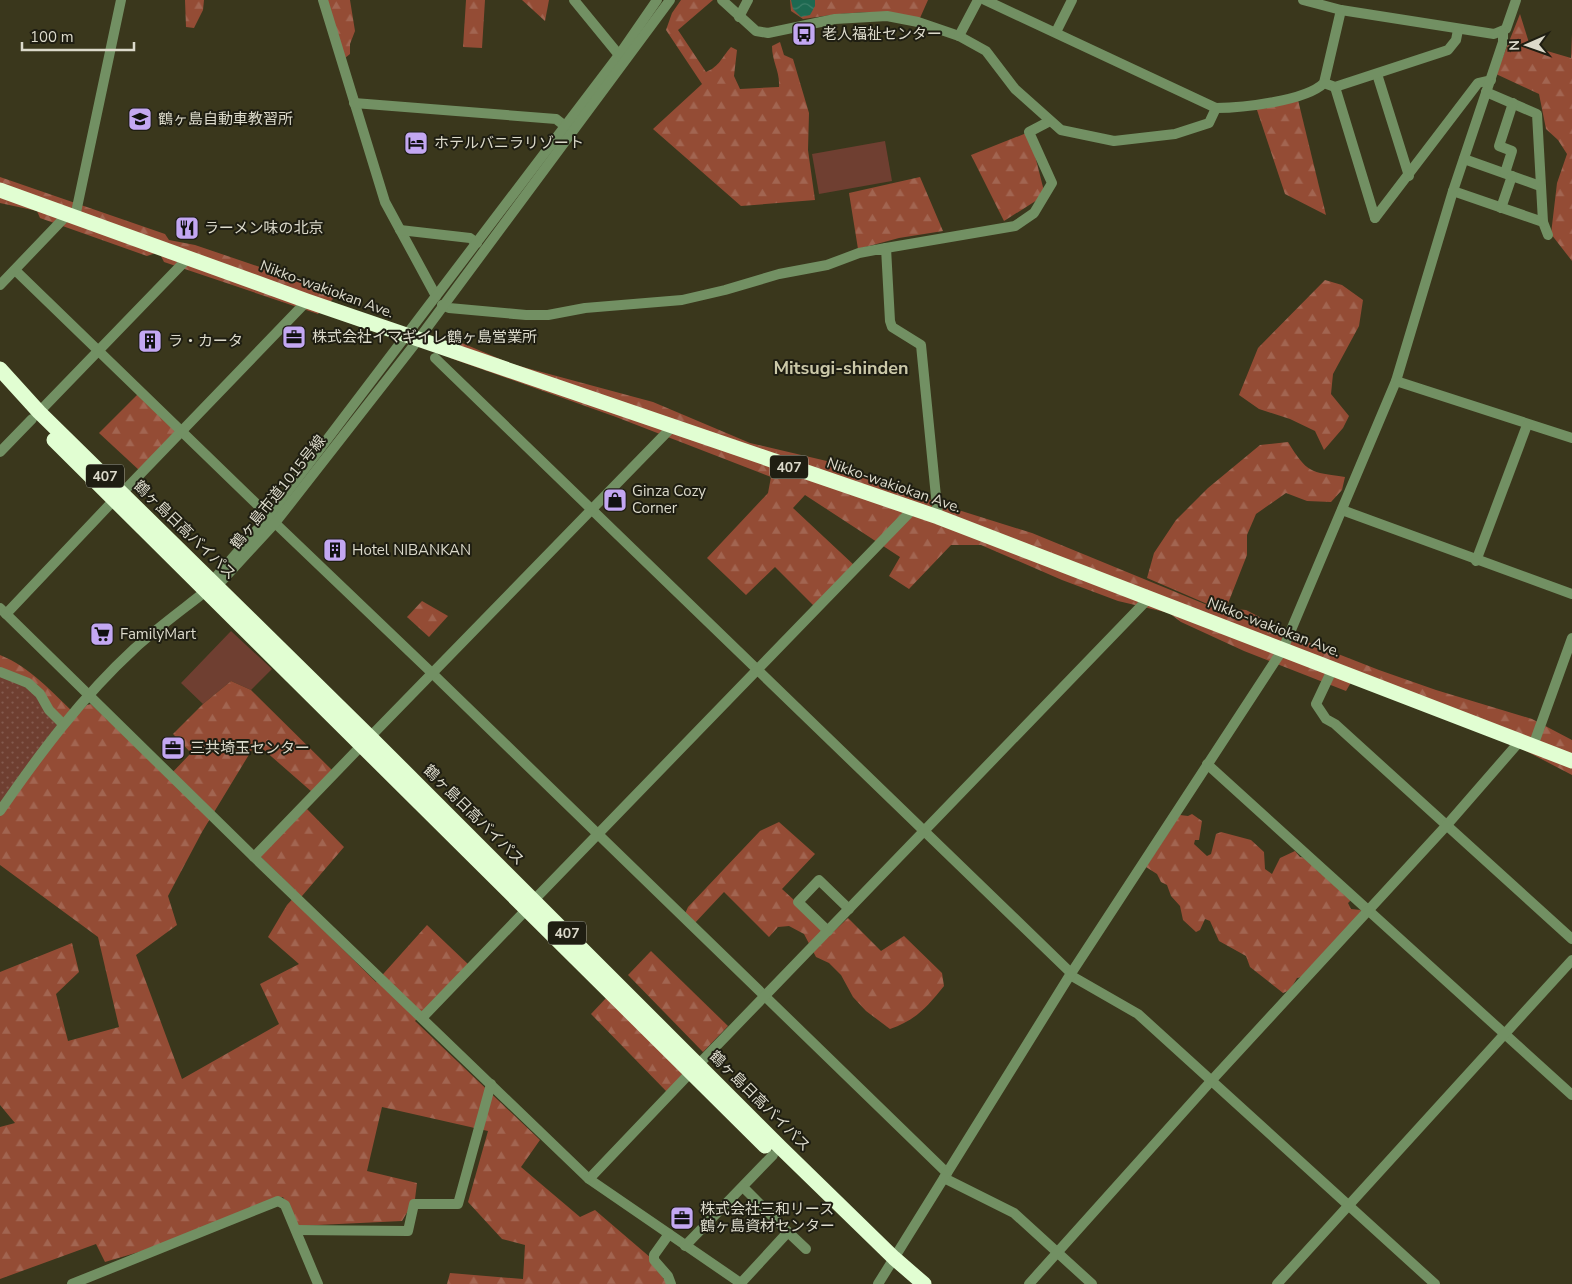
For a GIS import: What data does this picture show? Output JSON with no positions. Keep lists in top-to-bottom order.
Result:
{
  "streets": {
    "highway": ["Nikko-wakiokan Ave.", "407", "鶴ヶ島日高バイパス"],
    "street": ["鶴ヶ島市道1015号線"]
  },
  "crossings": [
    ["Nikko-wakiokan Ave.", "鶴ヶ島市道1015号線"],
    ["鶴ヶ島市道1015号線", "鶴ヶ島日高バイパス"]
  ],
  "districts": ["Mitsugi-shinden"],
  "places": {
    "bus stop": ["老人福祉センター"],
    "school or university": ["鶴ヶ島自動車教習所"],
    "hotel": ["ホテルバニラリゾート"],
    "restaurant": ["ラーメン味の北京"],
    "office": ["株式会社イマギイレ鶴ヶ島営業所", "三共埼玉センター", "株式会社三和リース 鶴ヶ島資材センター"],
    "building": ["ラ・カータ", "Hotel NIBANKAN"],
    "shop": ["Ginza Cozy Corner"],
    "supermarket": ["FamilyMart"]
  },
  "scale_bar": "100 m",
  "north": "left"
}
